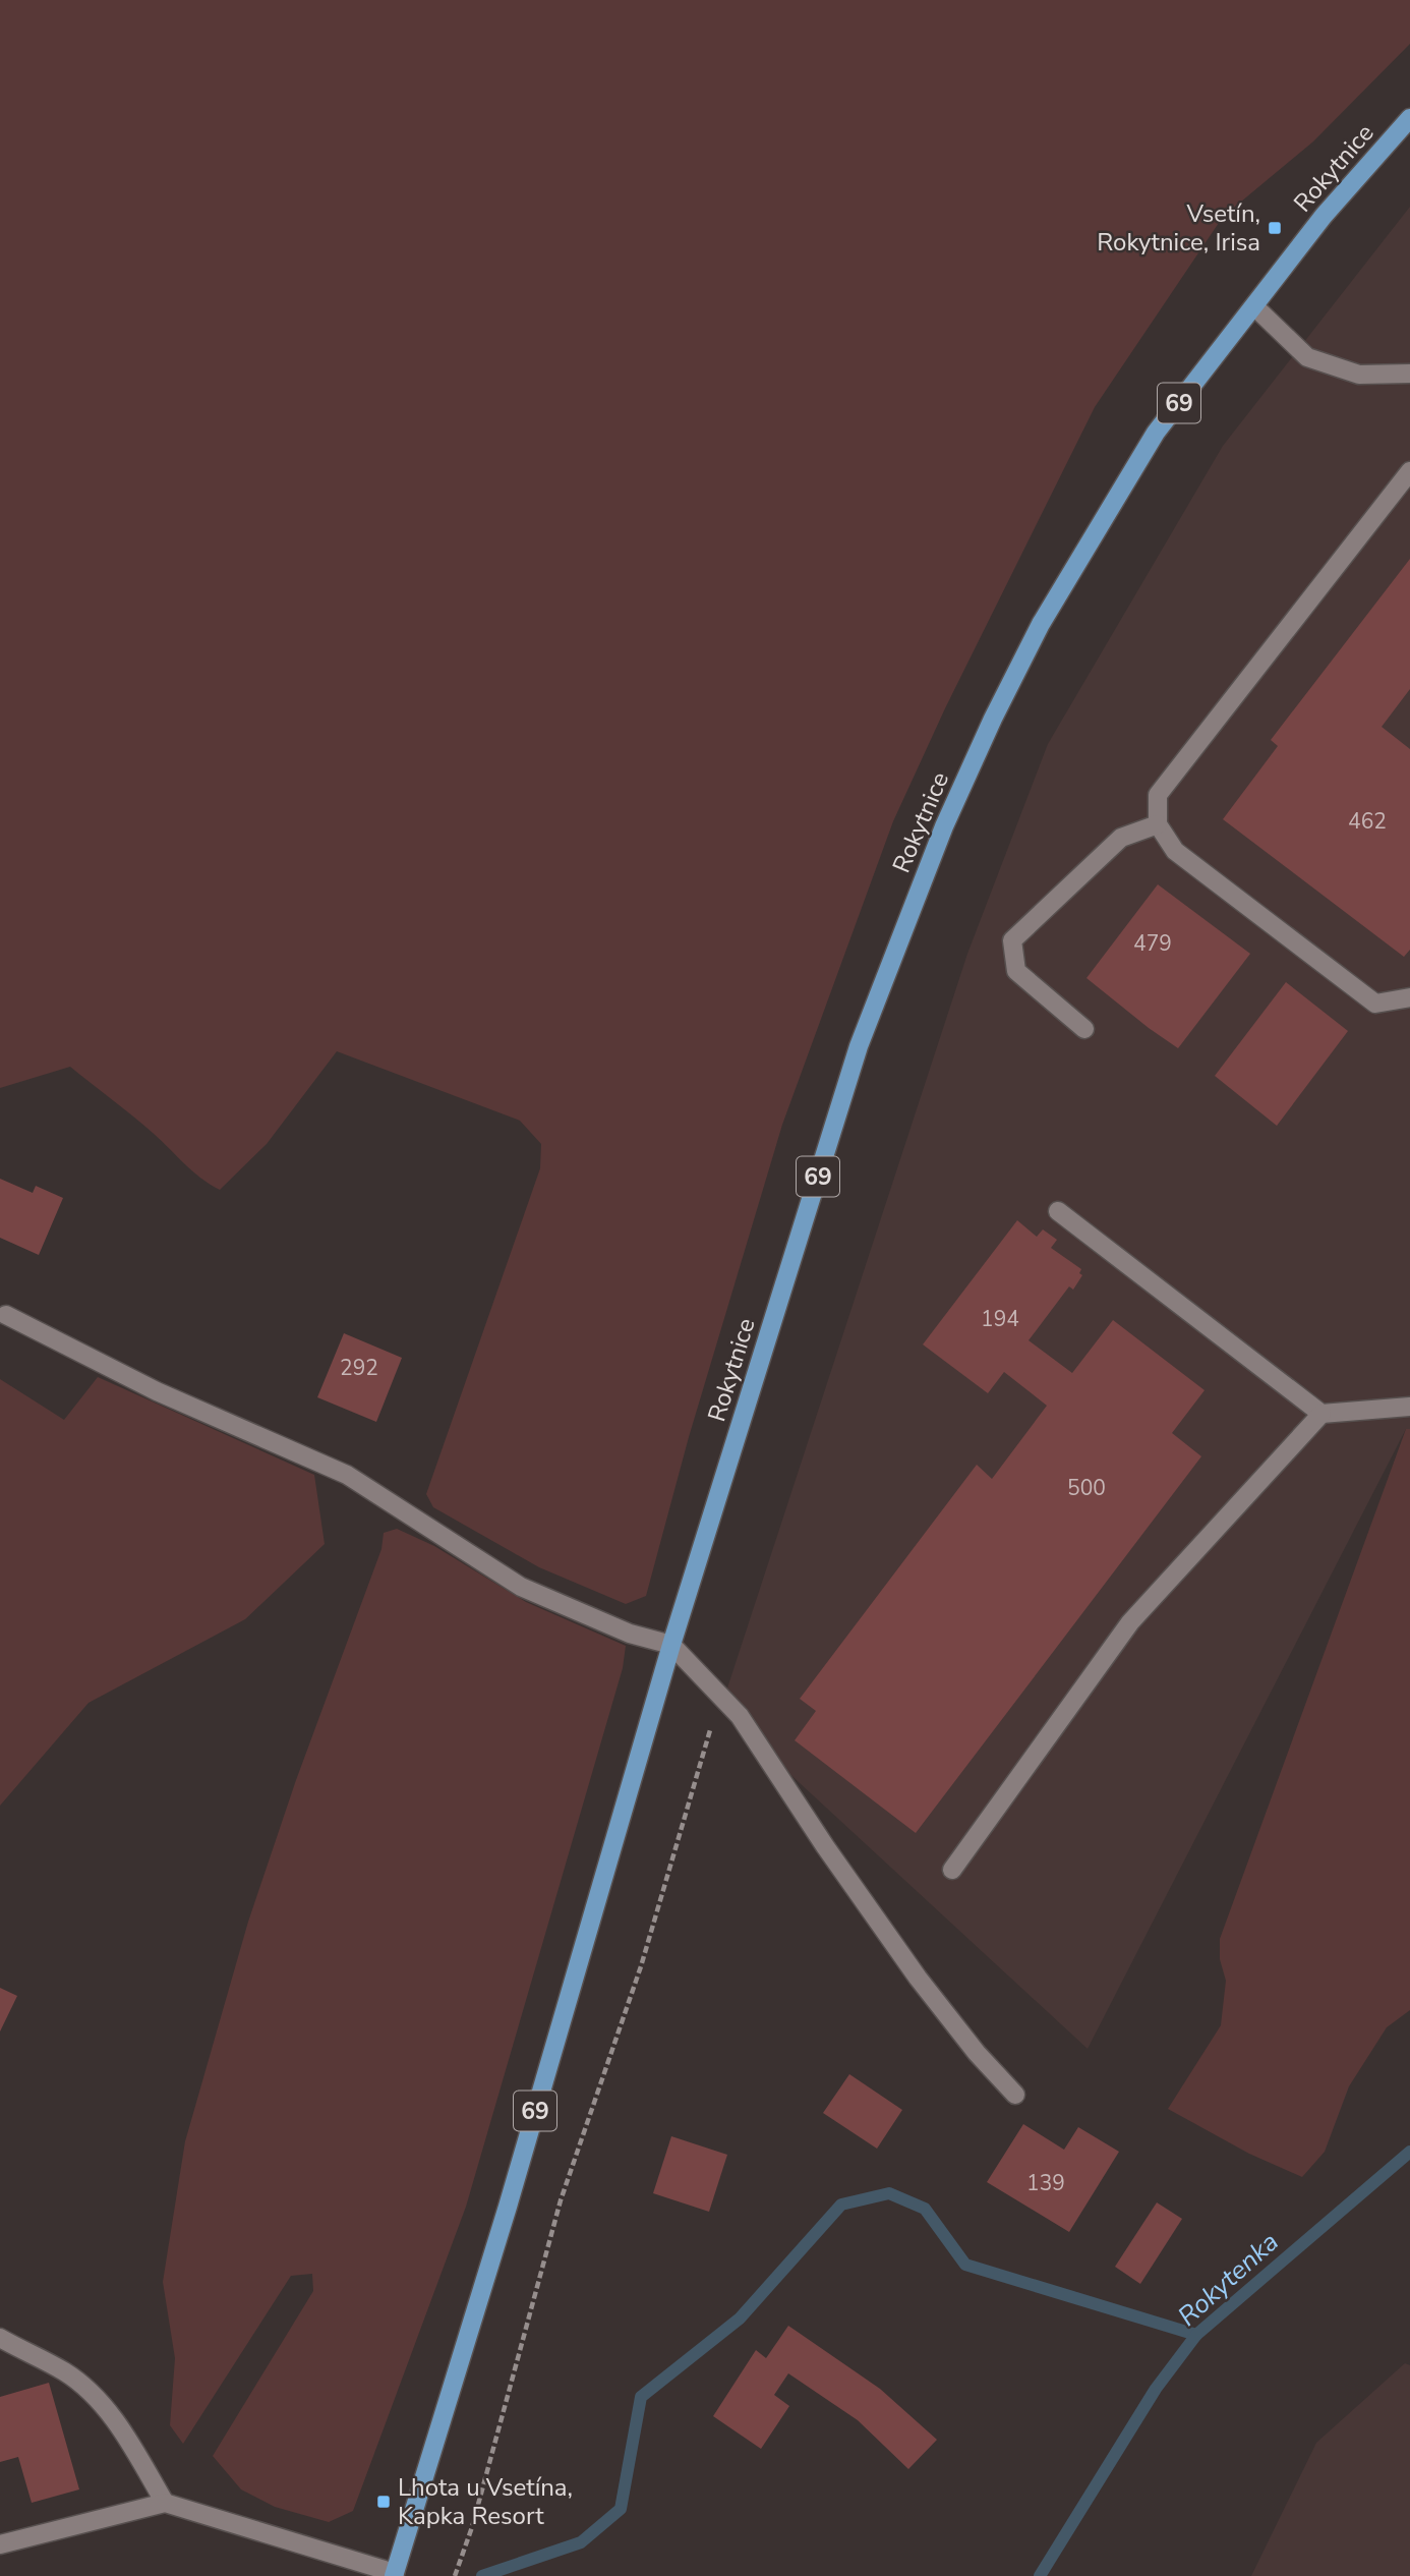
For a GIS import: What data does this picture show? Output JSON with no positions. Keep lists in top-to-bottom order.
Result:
{
  "streets": {
    "main road": ["Rokytnice", "69"]
  },
  "crossings": [
    ["Rokytnice", "69"]
  ],
  "water": ["Rokytenka"],
  "places": {
    "transit": ["Vsetín, Rokytnice, Irisa", "Lhota u Vsetína, Kapka Resort"]
  },
  "house_numbers": [
    "462",
    "479",
    "194",
    "292",
    "500",
    "139"
  ]
}
